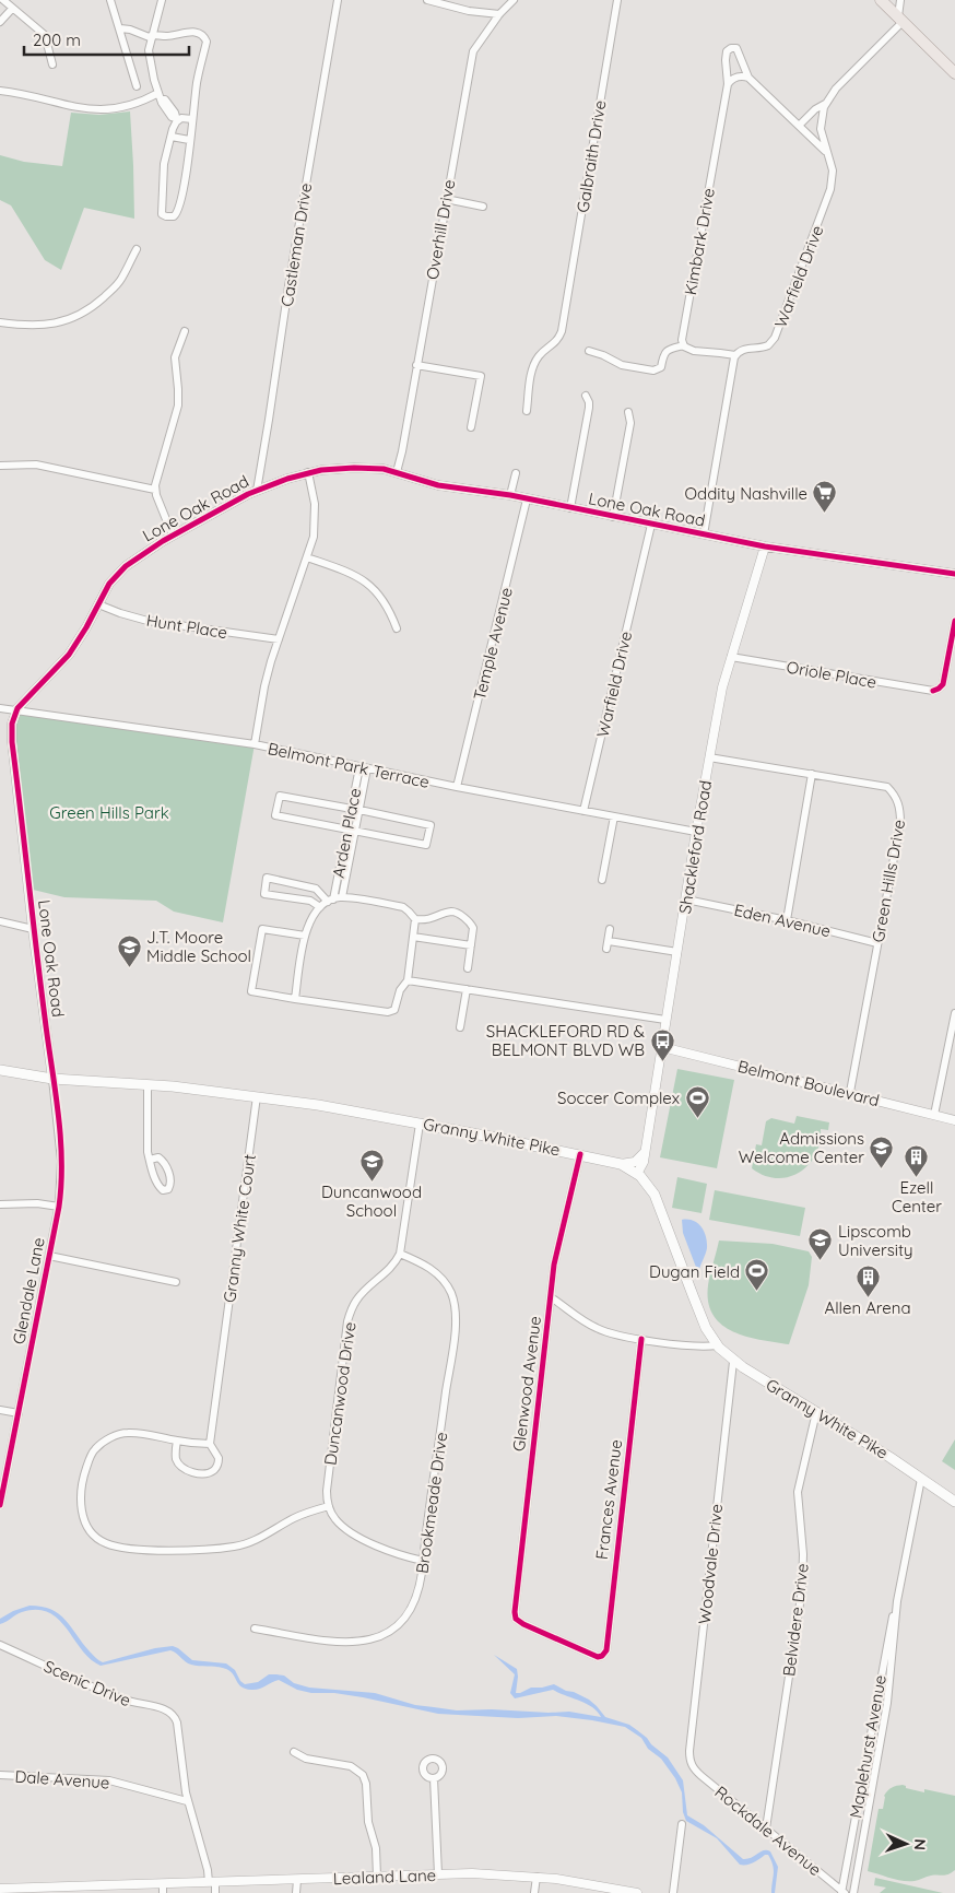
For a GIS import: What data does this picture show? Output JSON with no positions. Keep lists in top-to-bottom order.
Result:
{
  "streets": {
    "main road": ["Granny White Pike"],
    "street": [
      "Galbraith Drive",
      "Overhill Drive",
      "Kimbark Drive",
      "Castleman Drive",
      "Warfield Drive",
      "Lone Oak Road",
      "Hunt Place",
      "Temple Avenue",
      "Oriole Place",
      "Belmont Park Terrace",
      "Arden Place",
      "Shackleford Road",
      "Green Hills Drive",
      "Eden Avenue",
      "Belmont Boulevard",
      "Granny White Court",
      "Glendale Lane",
      "Glenwood Avenue",
      "Duncanwood Drive",
      "Frances Avenue",
      "Brookmeade Drive",
      "Woodvale Drive",
      "Belvidere Drive",
      "Scenic Drive",
      "Maplehurst Avenue",
      "Dale Avenue",
      "Rockdale Avenue",
      "Lealand Lane"
    ]
  },
  "crossings": [
    ["Overhill Drive", "Lone Oak Road"],
    ["Kimbark Drive", "Warfield Drive"],
    ["Castleman Drive", "Lone Oak Road"],
    ["Warfield Drive", "Lone Oak Road"],
    ["Warfield Drive", "Belmont Park Terrace"],
    ["Lone Oak Road", "Hunt Place"],
    ["Lone Oak Road", "Temple Avenue"],
    ["Lone Oak Road", "Belmont Park Terrace"],
    ["Lone Oak Road", "Shackleford Road"],
    ["Lone Oak Road", "Granny White Pike"],
    ["Lone Oak Road", "Glendale Lane"],
    ["Temple Avenue", "Belmont Park Terrace"],
    ["Oriole Place", "Shackleford Road"],
    ["Belmont Park Terrace", "Arden Place"],
    ["Belmont Park Terrace", "Shackleford Road"],
    ["Shackleford Road", "Green Hills Drive"],
    ["Shackleford Road", "Eden Avenue"],
    ["Shackleford Road", "Belmont Boulevard"],
    ["Shackleford Road", "Granny White Pike"],
    ["Green Hills Drive", "Eden Avenue"],
    ["Green Hills Drive", "Belmont Boulevard"],
    ["Granny White Pike", "Granny White Court"],
    ["Granny White Pike", "Glendale Lane"],
    ["Granny White Pike", "Glenwood Avenue"],
    ["Granny White Pike", "Duncanwood Drive"],
    ["Granny White Pike", "Woodvale Drive"],
    ["Granny White Pike", "Belvidere Drive"],
    ["Granny White Pike", "Maplehurst Avenue"],
    ["Glenwood Avenue", "Frances Avenue"],
    ["Duncanwood Drive", "Brookmeade Drive"],
    ["Woodvale Drive", "Rockdale Avenue"],
    ["Belvidere Drive", "Rockdale Avenue"],
    ["Scenic Drive", "Dale Avenue"],
    ["Maplehurst Avenue", "Rockdale Avenue"]
  ],
  "parks": ["Green Hills Park"],
  "places": {
    "supermarket": ["Oddity Nashville"],
    "school or university": [
      "J.T. Moore Middle School",
      "Admissions Welcome Center",
      "Duncanwood School",
      "Lipscomb University"
    ],
    "bus stop": ["SHACKLEFORD RD & BELMONT BLVD WB"],
    "sports": ["Soccer Complex", "Dugan Field"],
    "building": ["Ezell Center", "Allen Arena"]
  },
  "scale_bar": "200 m",
  "north": "right"
}
